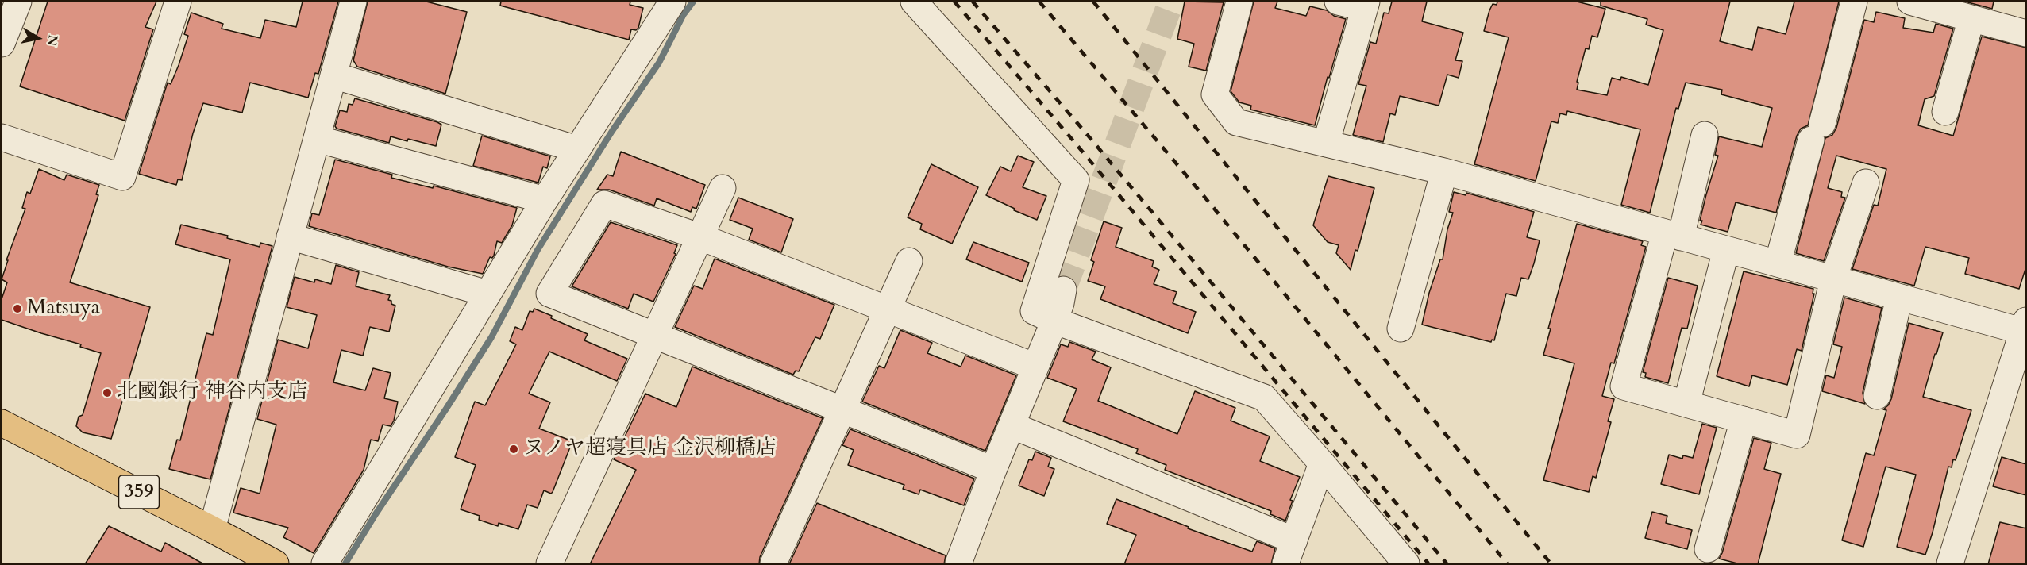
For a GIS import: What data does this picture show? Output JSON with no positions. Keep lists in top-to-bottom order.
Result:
{
  "streets": {
    "highway": ["359"]
  },
  "places": ["Matsuya", "北國銀行 神谷内支店", "ヌノヤ超寝具店 金沢柳橋店"],
  "north": "right"
}
